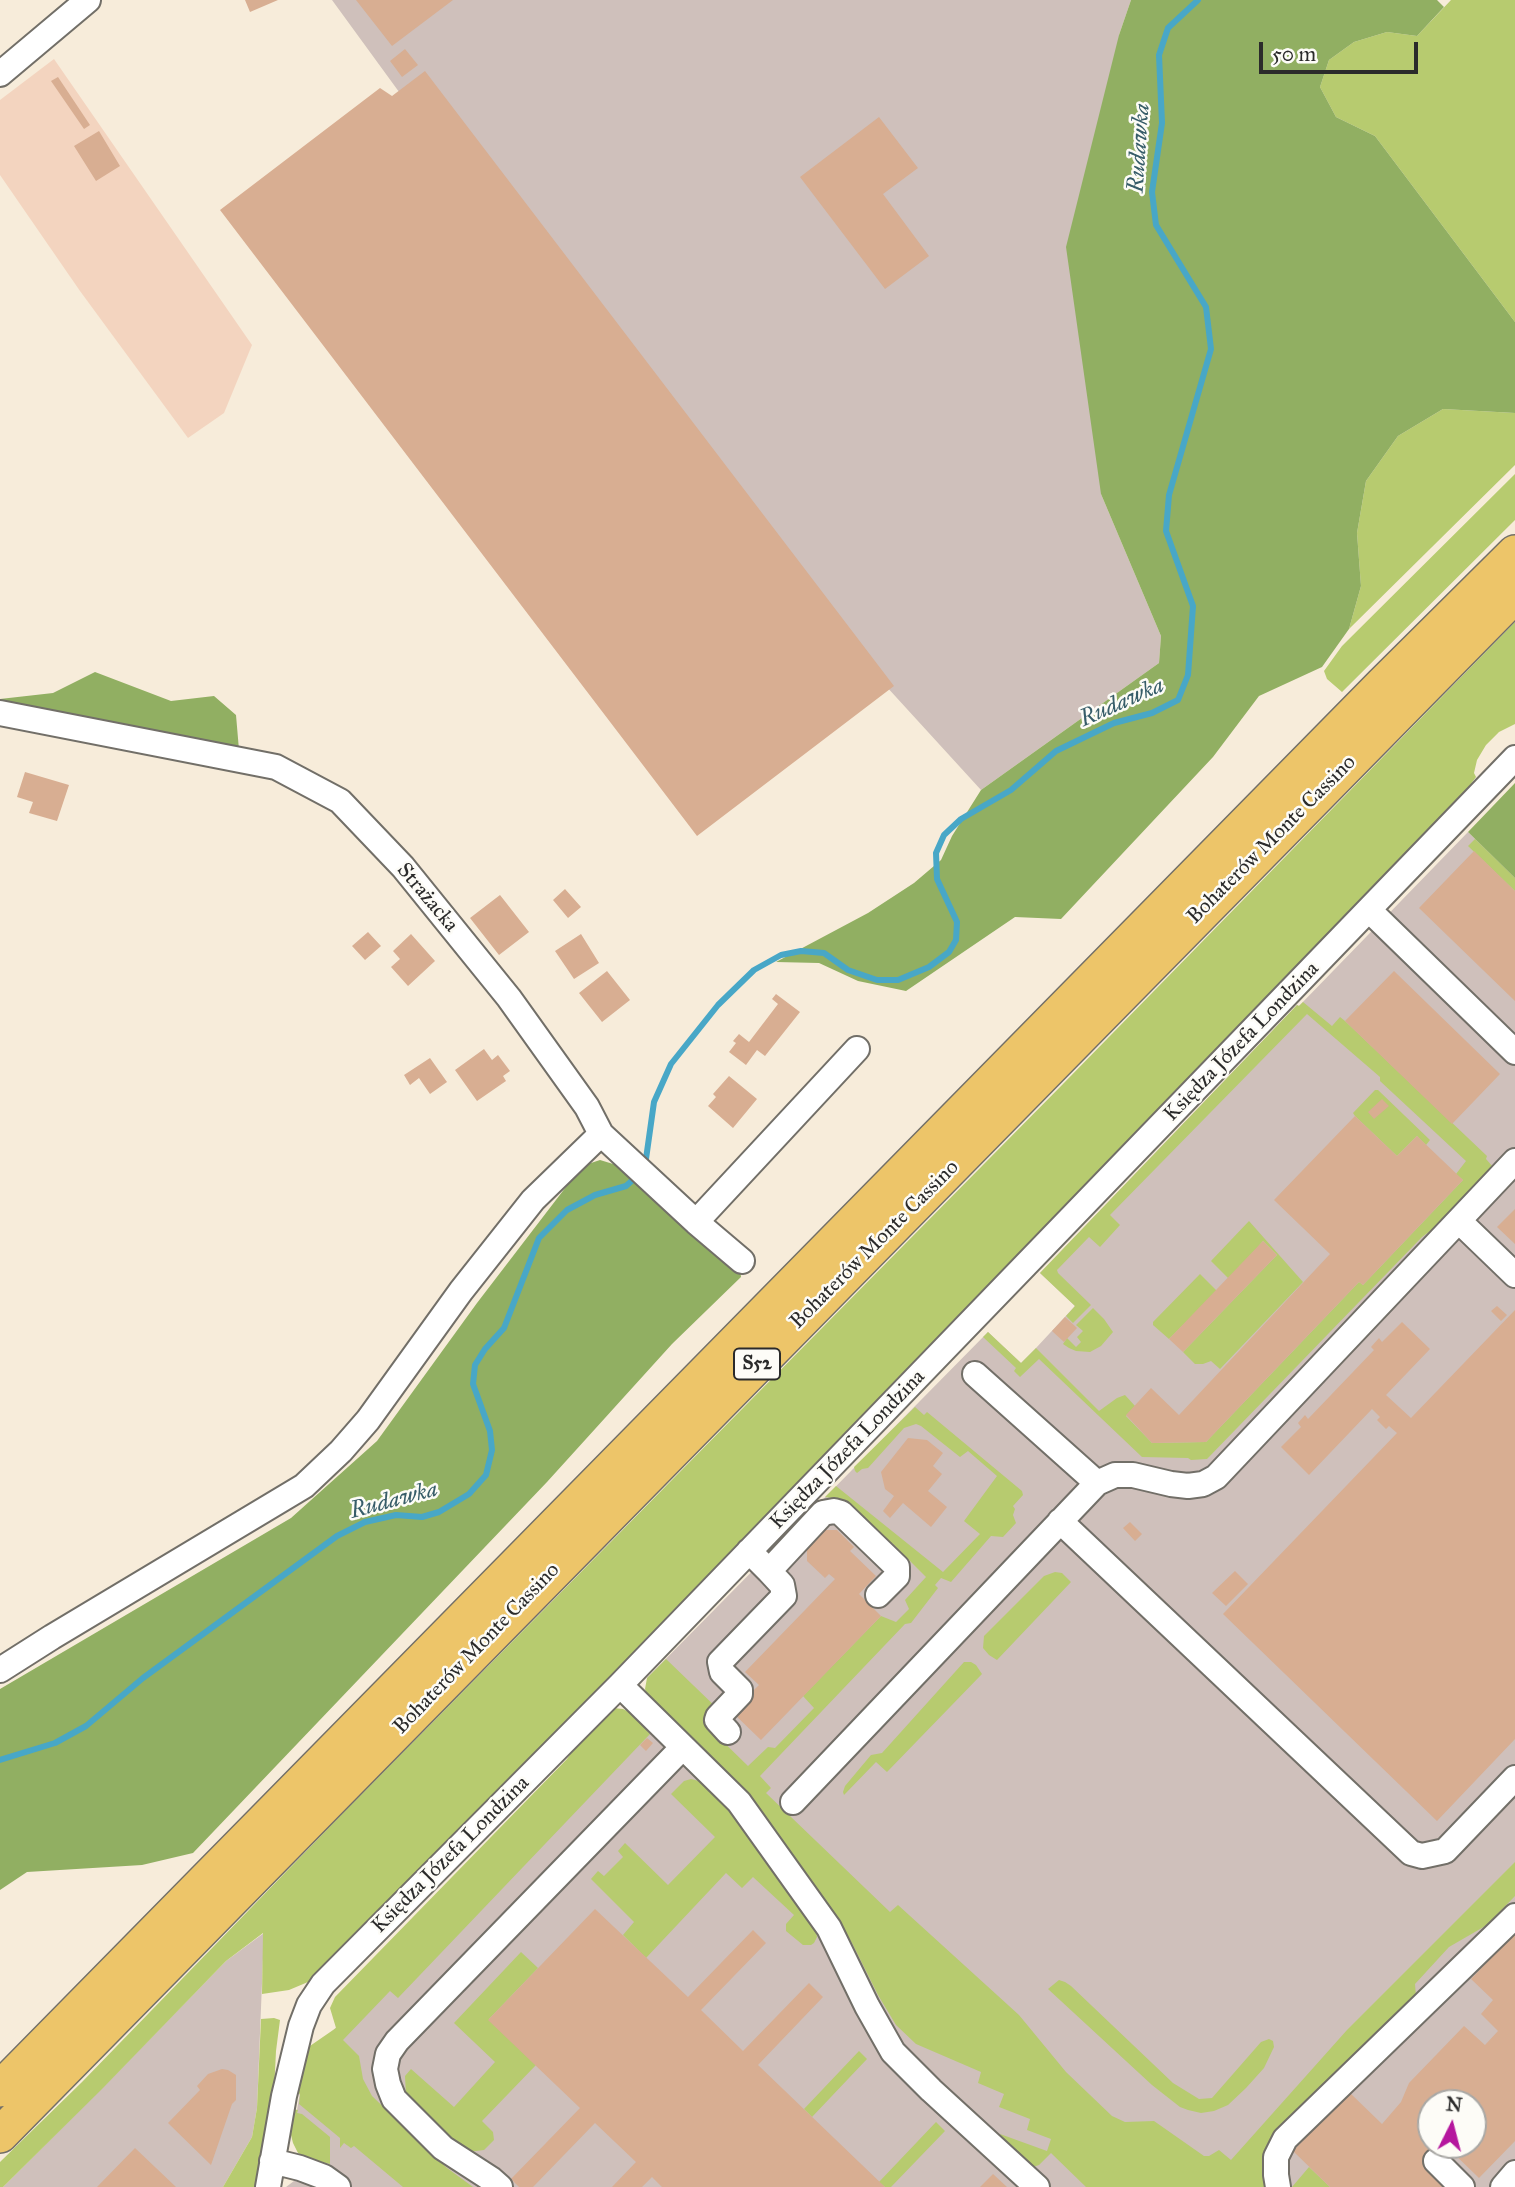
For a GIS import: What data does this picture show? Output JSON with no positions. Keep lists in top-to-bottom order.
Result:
{
  "streets": {
    "highway": ["Bohaterów Monte Cassino", "S52"],
    "street": ["Strażacka", "Księdza Józefa Londzina"]
  },
  "water": ["Rudawka"],
  "scale_bar": "50 m",
  "north": "top"
}
